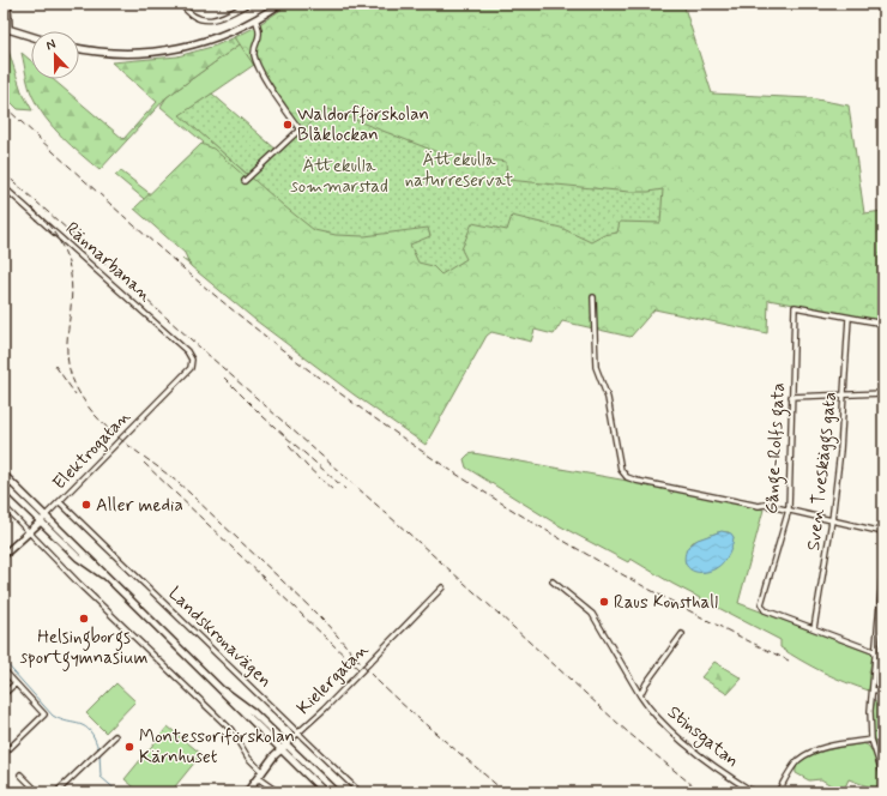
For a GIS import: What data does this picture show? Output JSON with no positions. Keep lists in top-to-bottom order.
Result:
{
  "streets": {
    "main road": ["Elektrogatan", "Landskronavägen", "Kielergatan"],
    "street": [
      "Rännarbanan",
      "Gånge-Rolfs gata",
      "Sven Tveskäggs gata",
      "Stinsgatan"
    ]
  },
  "crossings": [
    ["Rännarbanan", "Elektrogatan"],
    ["Gånge-Rolfs gata", "Sven Tveskäggs gata"],
    ["Elektrogatan", "Landskronavägen"],
    ["Landskronavägen", "Kielergatan"]
  ],
  "parks": ["Ättekulla naturreservat", "Ättekulla sommarstad"],
  "places": [
    "Waldorfförskolan Blåklockan",
    "Aller media",
    "Raus Konsthall",
    "Helsingborgs sportgymnasium",
    "Montessoriförskolan Kärnhuset"
  ],
  "north": "top"
}
